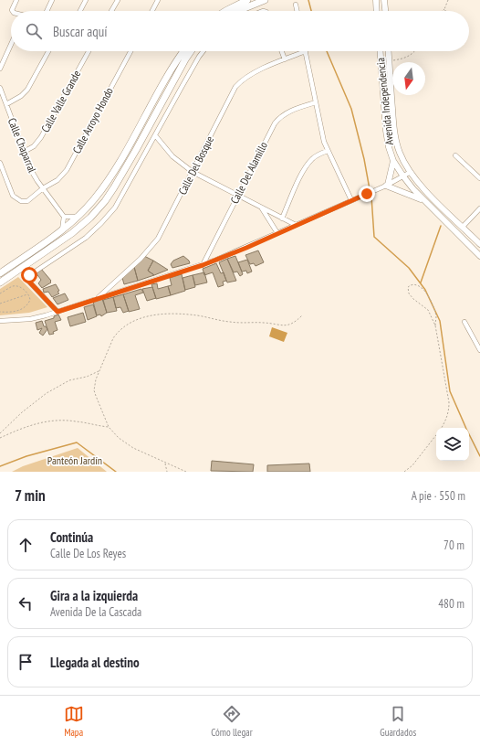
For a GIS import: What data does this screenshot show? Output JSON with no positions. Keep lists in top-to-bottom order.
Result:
{
  "streets": {
    "main road": ["Avenida Independencia"],
    "street": [
      "Calle Valle Grande",
      "Calle Arroyo Hondo",
      "Calle Chaparral",
      "Calle Del Bosque",
      "Calle Del Alamillo"
    ]
  },
  "crossings": [
    ["Calle Valle Grande", "Calle Chaparral"],
    ["Calle Arroyo Hondo", "Calle Chaparral"]
  ],
  "parks": ["Panteón Jardín"],
  "north": "bottom",
  "page": {
    "search": "Buscar aquí",
    "heading": ["7 min", "A pie · 550 m"],
    "list": [
      ["Continúa", "Calle De Los Reyes", "70 m"],
      ["Gira a la izquierda", "Avenida De la Cascada", "480 m"],
      "Llegada al destino"
    ],
    "nav": ["Mapa", "Cómo llegar", "Guardados"]
  }
}
